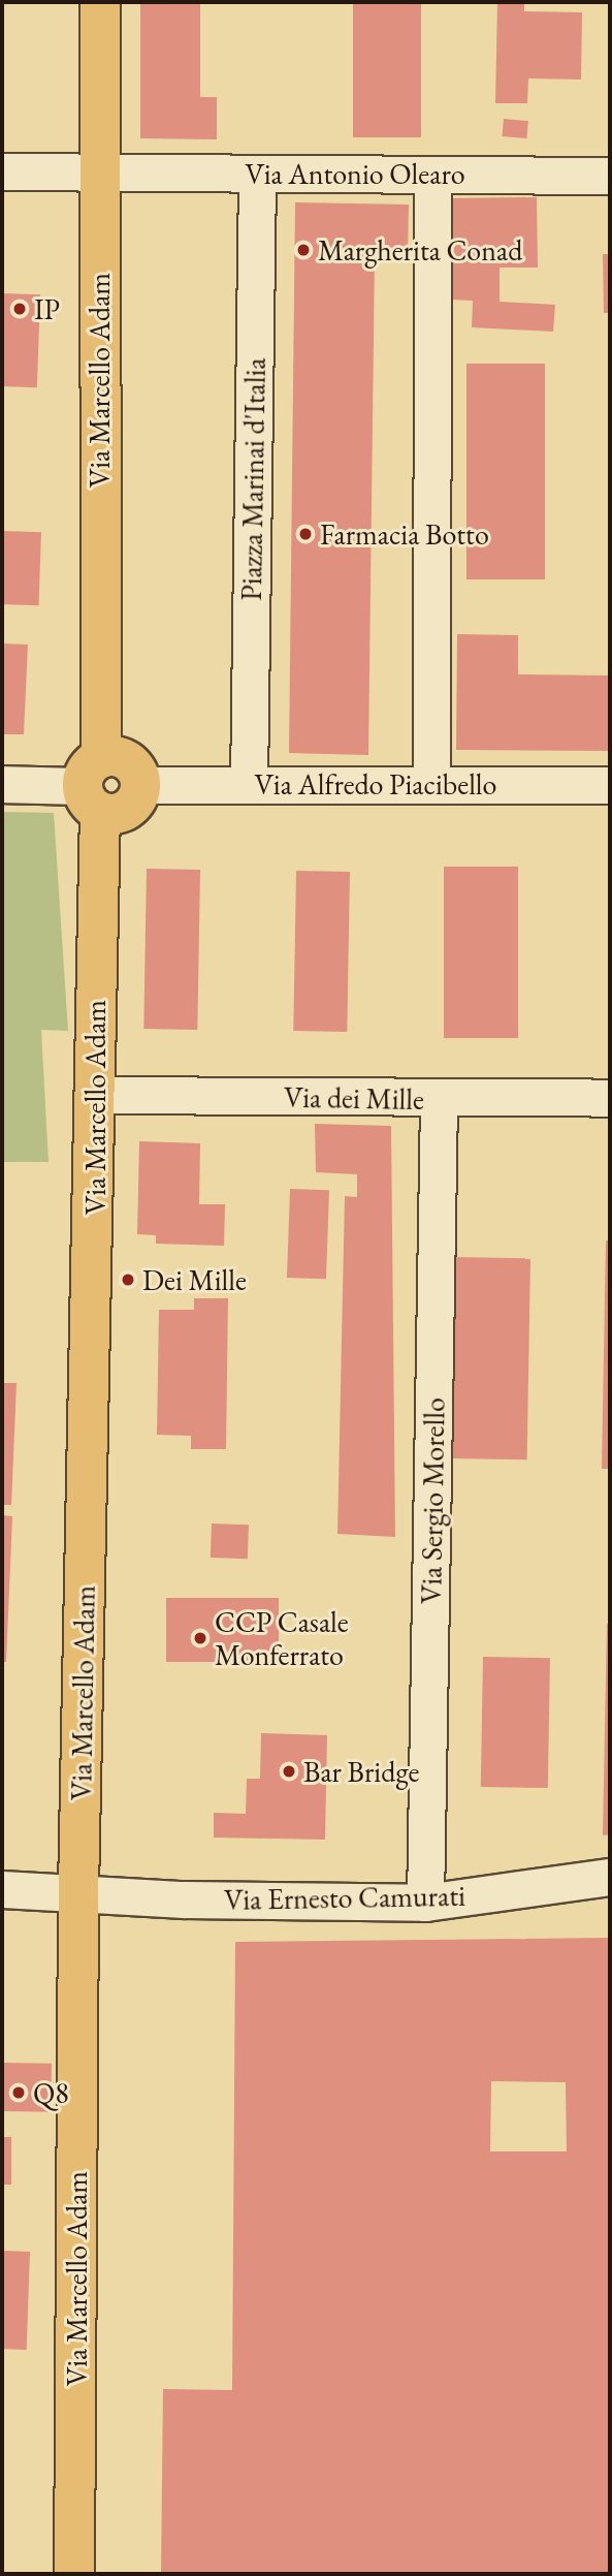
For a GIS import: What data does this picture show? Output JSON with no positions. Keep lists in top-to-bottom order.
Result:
{
  "streets": {
    "main road": ["Via Marcello Adam"],
    "street": [
      "Via Antonio Olearo",
      "Piazza Marinai d'Italia",
      "Via Alfredo Piacibello",
      "Via dei Mille",
      "Via Sergio Morello",
      "Via Ernesto Camurati"
    ]
  },
  "crossings": [
    ["Via Antonio Olearo", "Via Marcello Adam"],
    ["Via Antonio Olearo", "Piazza Marinai d'Italia"],
    ["Via Marcello Adam", "Via dei Mille"],
    ["Via Marcello Adam", "Via Ernesto Camurati"],
    ["Piazza Marinai d'Italia", "Via Alfredo Piacibello"],
    ["Via dei Mille", "Via Sergio Morello"],
    ["Via Sergio Morello", "Via Ernesto Camurati"]
  ],
  "places": [
    "Margherita Conad",
    "IP",
    "Farmacia Botto",
    "Dei Mille",
    "CCP Casale Monferrato",
    "Bar Bridge",
    "Q8"
  ]
}
